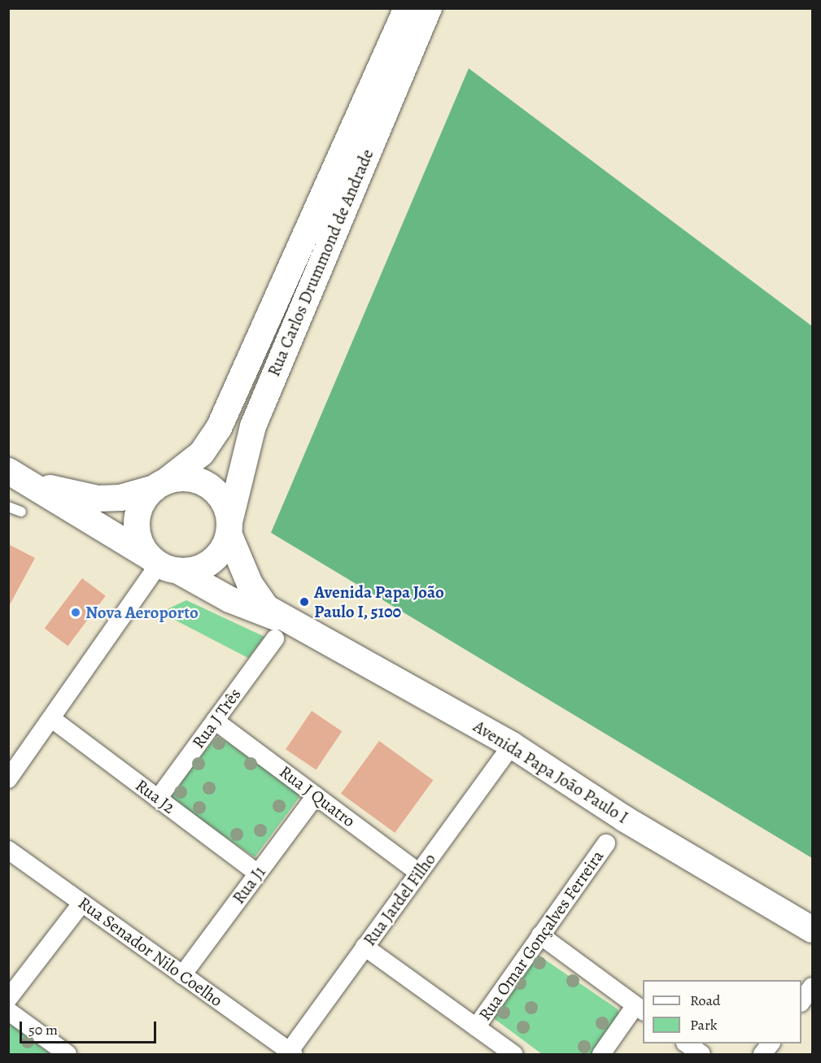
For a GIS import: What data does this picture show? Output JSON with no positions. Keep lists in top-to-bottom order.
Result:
{
  "streets": {
    "main road": ["Rua Carlos Drummond de Andrade", "Avenida Papa João Paulo I"],
    "street": [
      "Rua J Três",
      "Rua J2",
      "Rua J Quatro",
      "Rua J1",
      "Rua Jardel Filho",
      "Rua Omar Gonçalves Ferreira",
      "Rua Senador Nilo Coelho"
    ]
  },
  "crossings": [
    ["Rua Carlos Drummond de Andrade", "Avenida Papa João Paulo I"],
    ["Rua J Três", "Avenida Papa João Paulo I"],
    ["Rua J Três", "Rua J2"],
    ["Rua J Três", "Rua J Quatro"],
    ["Avenida Papa João Paulo I", "Rua Jardel Filho"],
    ["Rua J2", "Rua J1"],
    ["Rua J Quatro", "Rua J1"],
    ["Rua J Quatro", "Rua Jardel Filho"],
    ["Rua J1", "Rua Senador Nilo Coelho"],
    ["Rua Jardel Filho", "Rua Senador Nilo Coelho"]
  ],
  "places": ["Avenida Papa João Paulo I, 5100", "Nova Aeroporto"],
  "legend": ["Road", "Park"],
  "scale_bar": "50 m"
}
